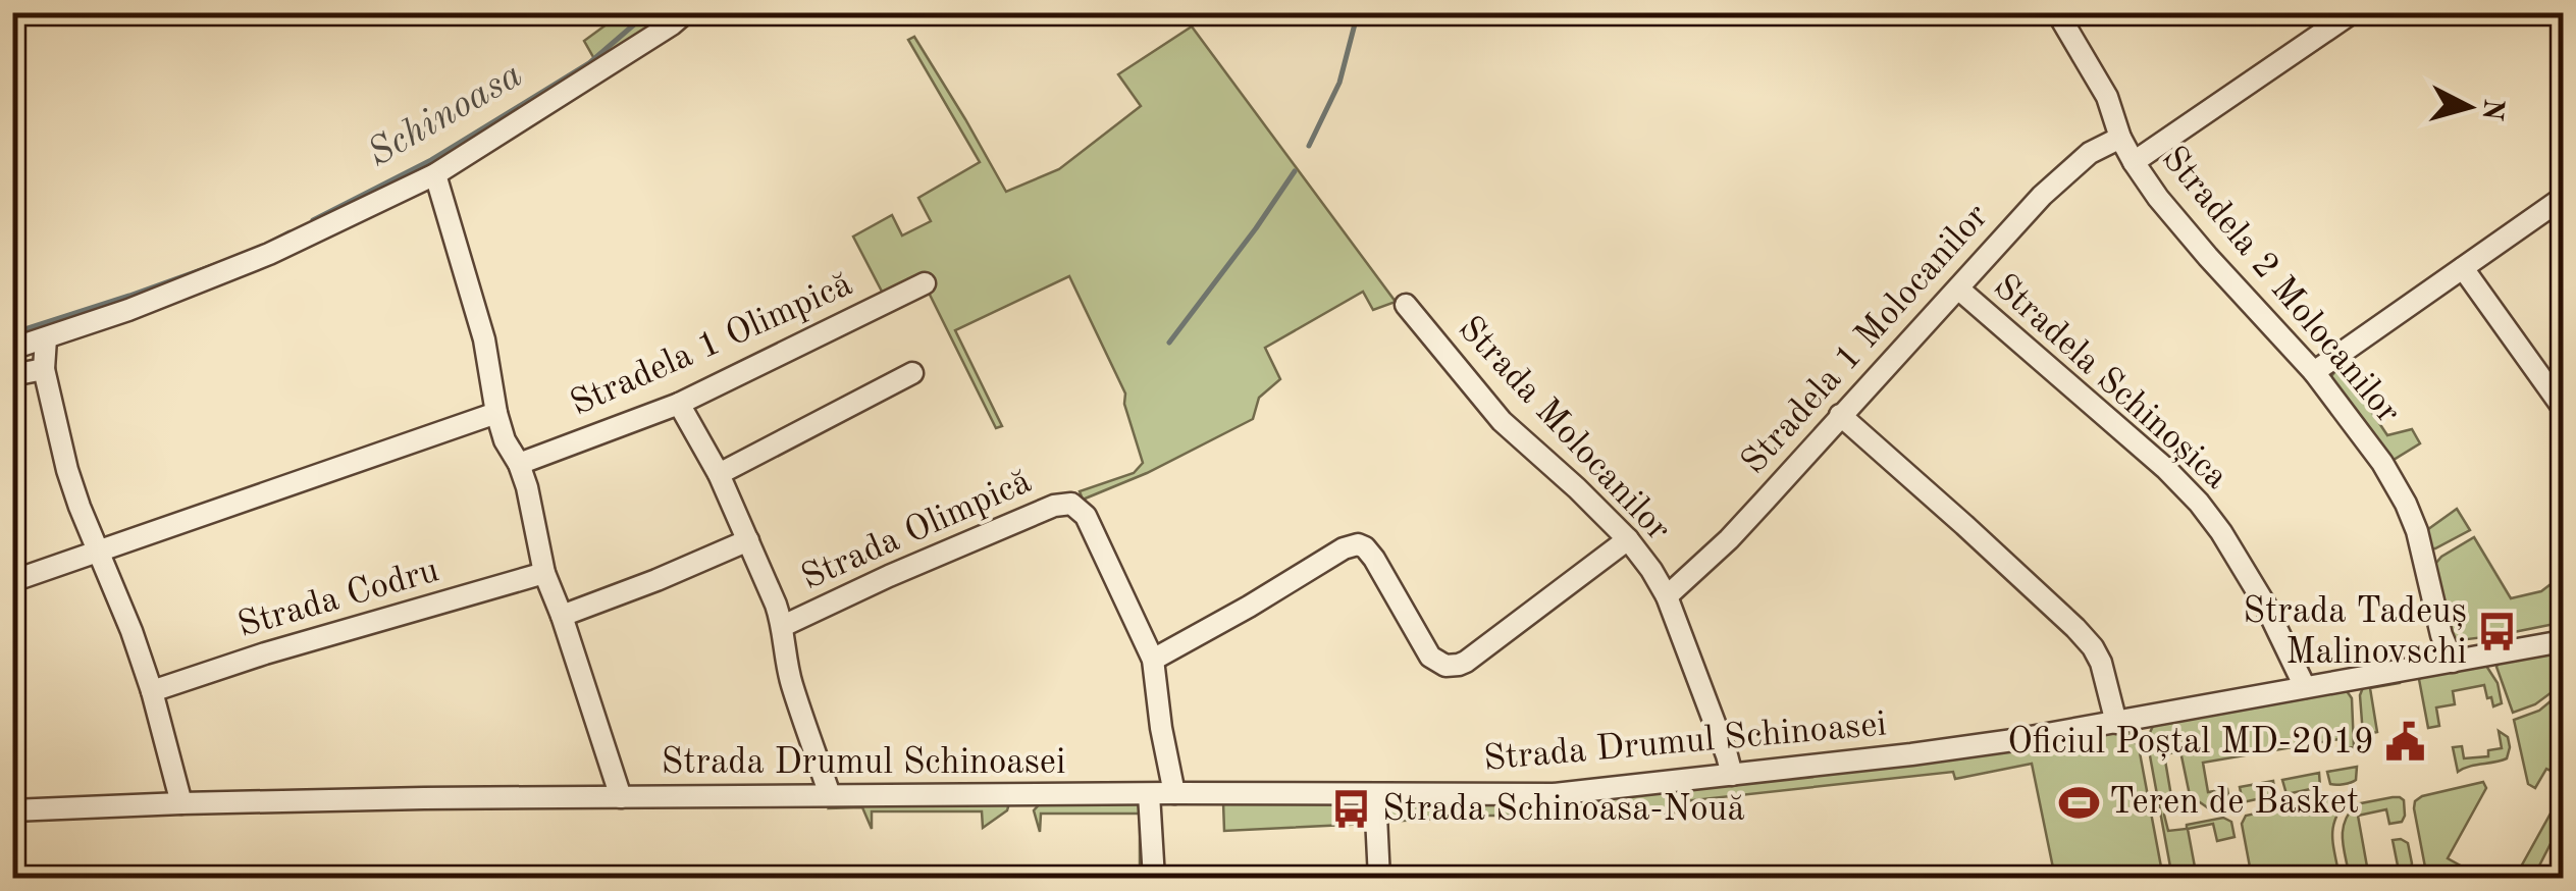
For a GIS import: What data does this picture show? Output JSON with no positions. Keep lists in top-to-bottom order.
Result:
{
  "streets": {
    "street": [
      "Stradela 2 Molocanilor",
      "Stradela 1 Molocanilor",
      "Stradela 1 Olimpică",
      "Stradela Schinoșica",
      "Strada Molocanilor",
      "Strada Olimpică",
      "Strada Codru",
      "Strada Drumul Schinoasei"
    ]
  },
  "crossings": [
    ["Stradela 2 Molocanilor", "Stradela 1 Molocanilor"],
    ["Stradela 2 Molocanilor", "Strada Drumul Schinoasei"],
    ["Stradela 1 Molocanilor", "Stradela Schinoșica"],
    ["Stradela 1 Molocanilor", "Strada Molocanilor"],
    ["Stradela 1 Olimpică", "Strada Drumul Schinoasei"],
    ["Stradela Schinoșica", "Strada Drumul Schinoasei"],
    ["Strada Molocanilor", "Strada Drumul Schinoasei"],
    ["Strada Olimpică", "Strada Drumul Schinoasei"],
    ["Strada Codru", "Strada Drumul Schinoasei"]
  ],
  "water": ["Schinoasa"],
  "places": {
    "bus stop": ["Strada Tadeuș Malinovschi", "Strada Schinoasa-Nouă"],
    "public building": ["Oficiul Poștal MD-2019"],
    "sports": ["Teren de Basket"]
  },
  "north": "right"
}
